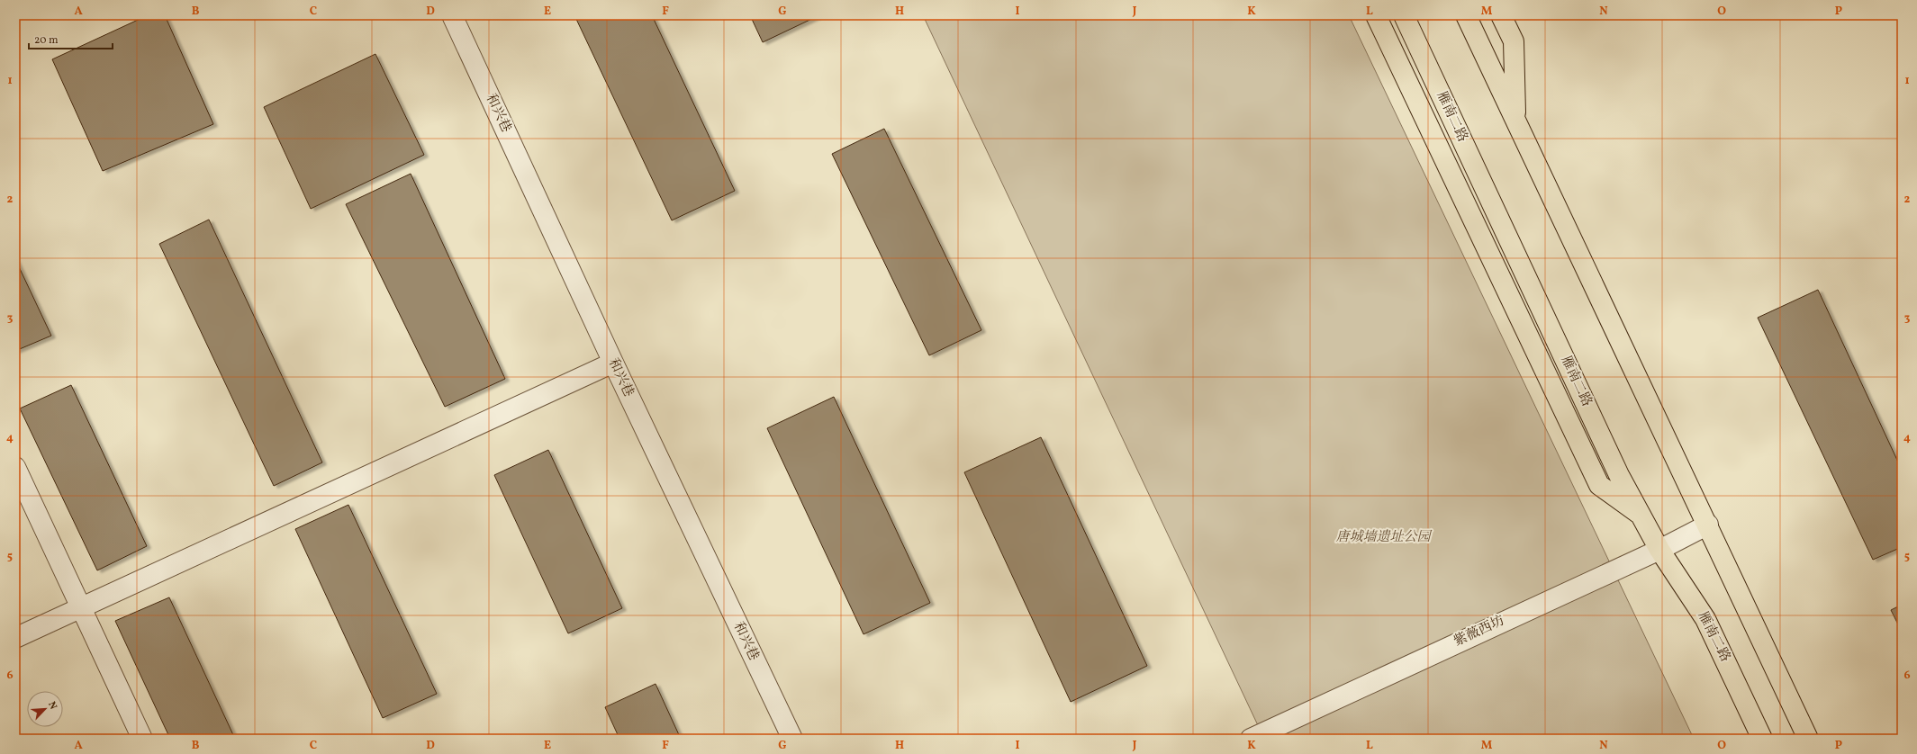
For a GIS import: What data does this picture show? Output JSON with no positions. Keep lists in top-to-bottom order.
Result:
{
  "streets": {
    "main road": ["雁南二路"],
    "street": ["和兴巷", "紫薇西坊"]
  },
  "crossings": [
    ["雁南二路", "紫薇西坊"]
  ],
  "parks": ["唐城墙遗址公园"],
  "scale_bar": "20 m",
  "north": "top right",
  "grid": {
    "columns": [
      "A",
      "B",
      "C",
      "D",
      "E",
      "F",
      "G",
      "H",
      "I",
      "J",
      "K",
      "L",
      "M",
      "N",
      "O",
      "P"
    ],
    "rows": [
      "1",
      "2",
      "3",
      "4",
      "5",
      "6"
    ]
  }
}
